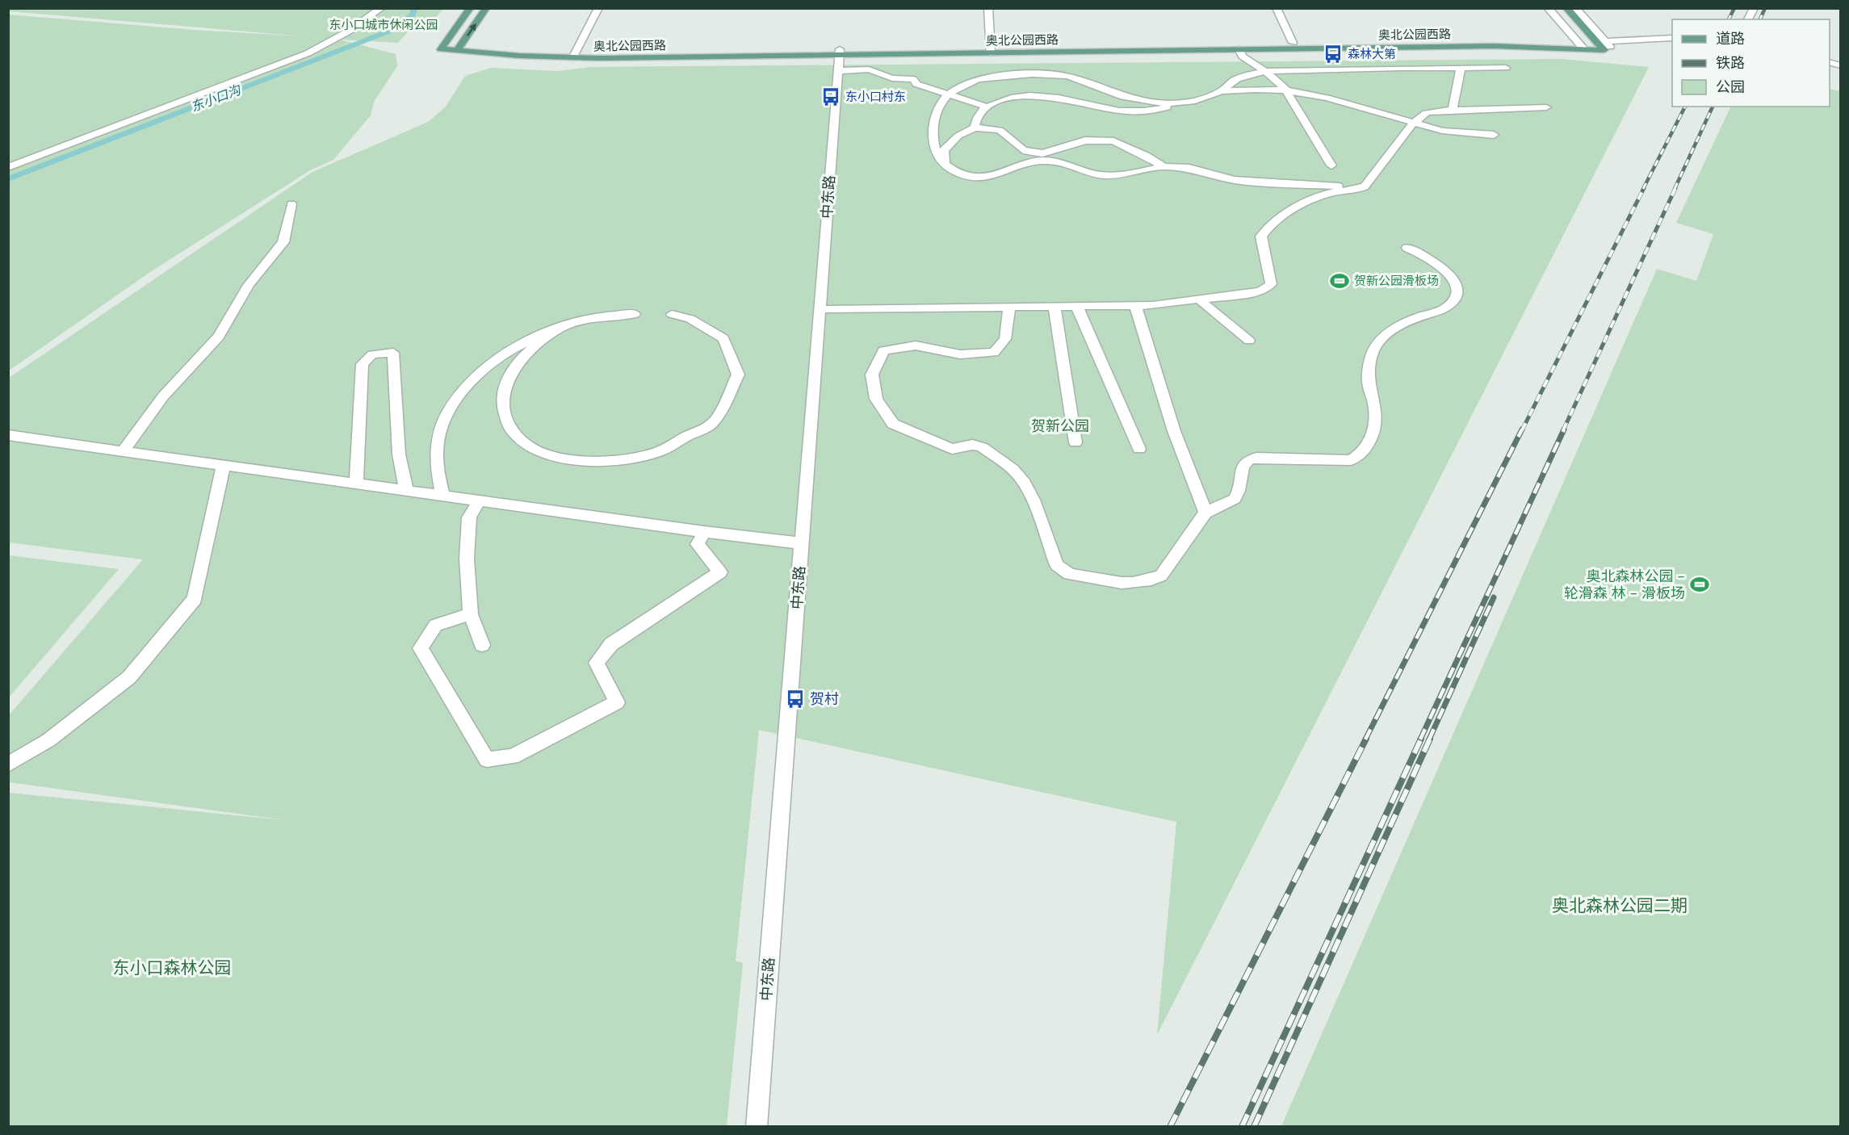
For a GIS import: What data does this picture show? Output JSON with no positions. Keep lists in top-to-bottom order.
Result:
{
  "streets": {
    "main road": ["奥北公园西路"],
    "street": ["中东路"]
  },
  "crossings": [
    ["奥北公园西路", "中东路"]
  ],
  "water": ["东小口沟"],
  "parks": [
    "东小口城市休闲公园",
    "贺新公园",
    "奥北森林公园二期",
    "东小口森林公园"
  ],
  "places": {
    "bus stop": ["森林大第", "东小口村东", "贺村"],
    "sports": ["贺新公园滑板场", "奥北森林公园 - 轮滑森 林 - 滑板场"]
  },
  "legend": ["道路", "铁路", "公园"]
}
